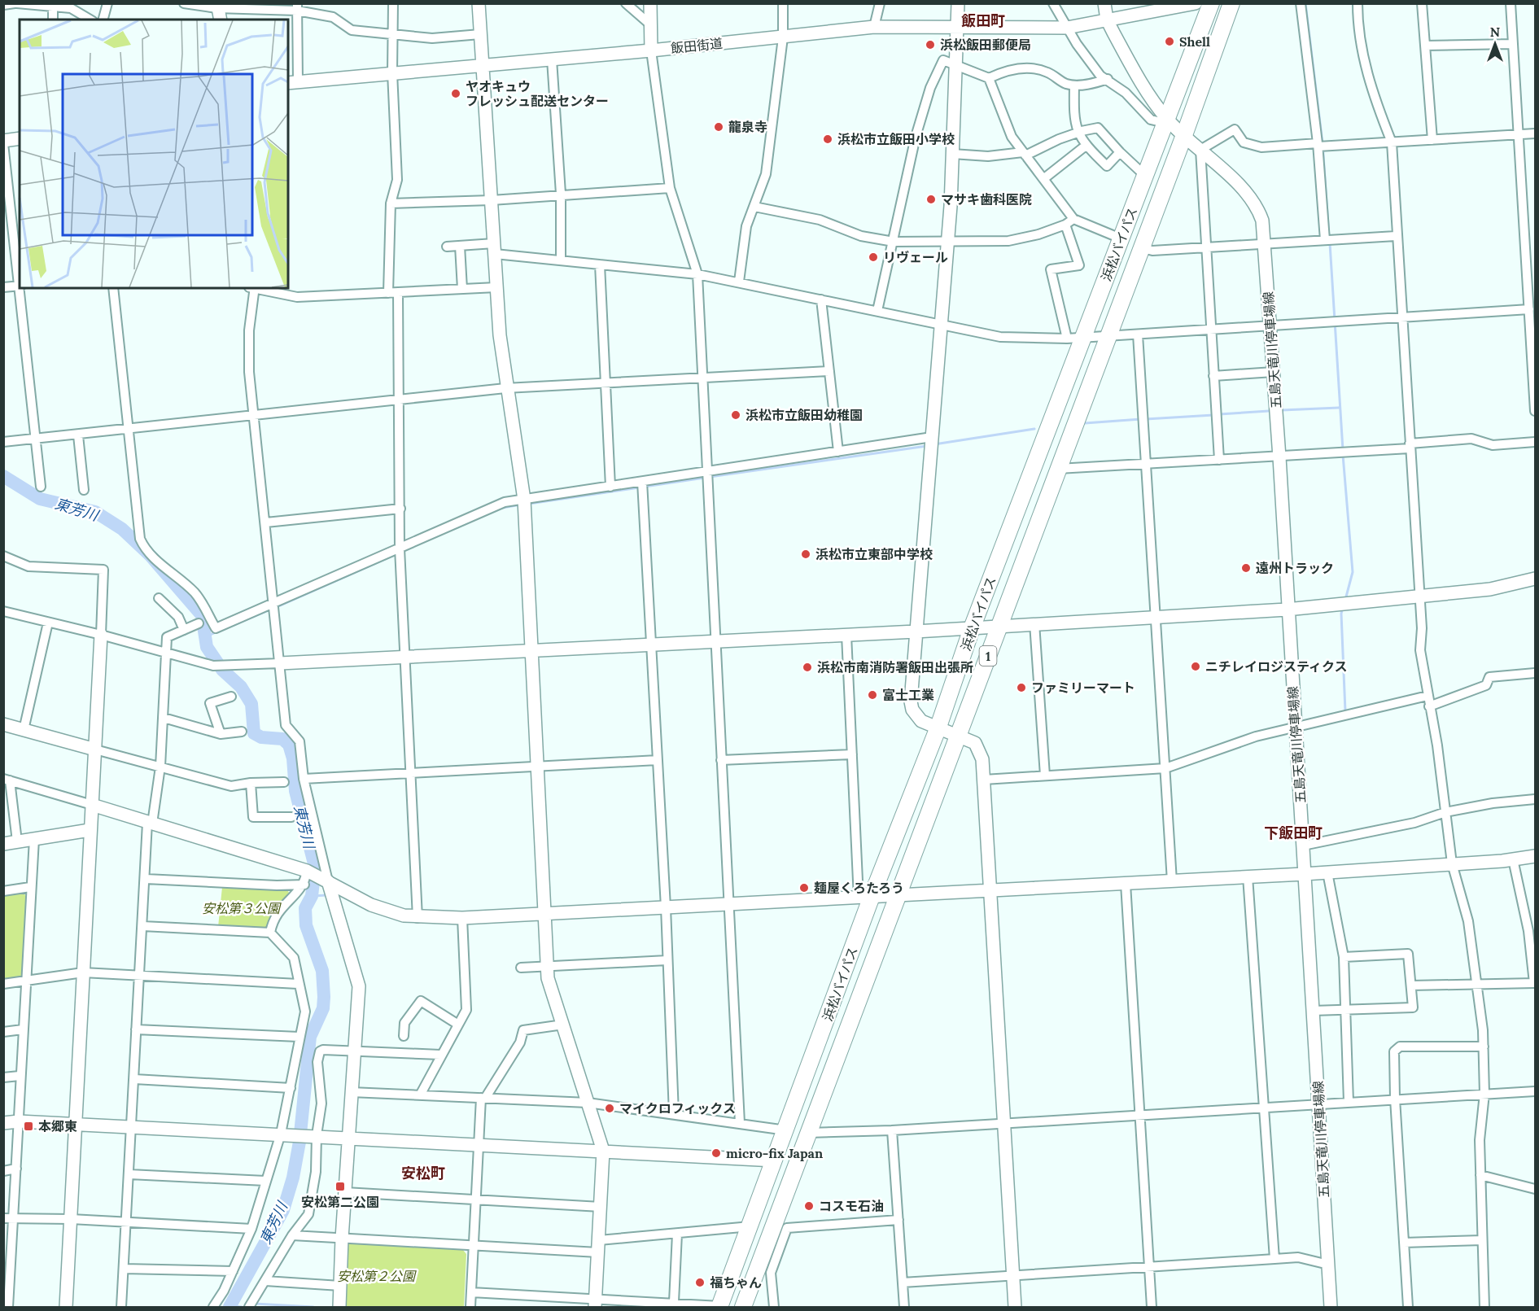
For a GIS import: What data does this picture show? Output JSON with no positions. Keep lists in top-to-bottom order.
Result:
{
  "streets": {
    "highway": ["浜松バイパス", "1"],
    "street": ["飯田街道", "五島天竜川停車場線"]
  },
  "crossings": [
    ["飯田街道", "五島天竜川停車場線"],
    ["浜松バイパス", "五島天竜川停車場線"]
  ],
  "districts": ["飯田町", "下飯田町", "安松町"],
  "water": ["東芳川"],
  "parks": ["安松第３公園", "安松第２公園"],
  "places": {
    "other": [
      "Shell",
      "浜松飯田郵便局",
      "ヤオキュウ フレッシュ配送センター",
      "龍泉寺",
      "浜松市立飯田小学校",
      "マサキ歯科医院",
      "リヴェール",
      "浜松市立飯田幼稚園",
      "浜松市立東部中学校",
      "遠州トラック",
      "ニチレイロジスティクス",
      "浜松市南消防署飯田出張所",
      "ファミリーマート",
      "富士工業",
      "麺屋くろたろう",
      "マイクロフィックス",
      "micro-fix Japan",
      "コスモ石油",
      "福ちゃん"
    ],
    "transit": ["本郷東", "安松第二公園"]
  },
  "north": "top"
}
